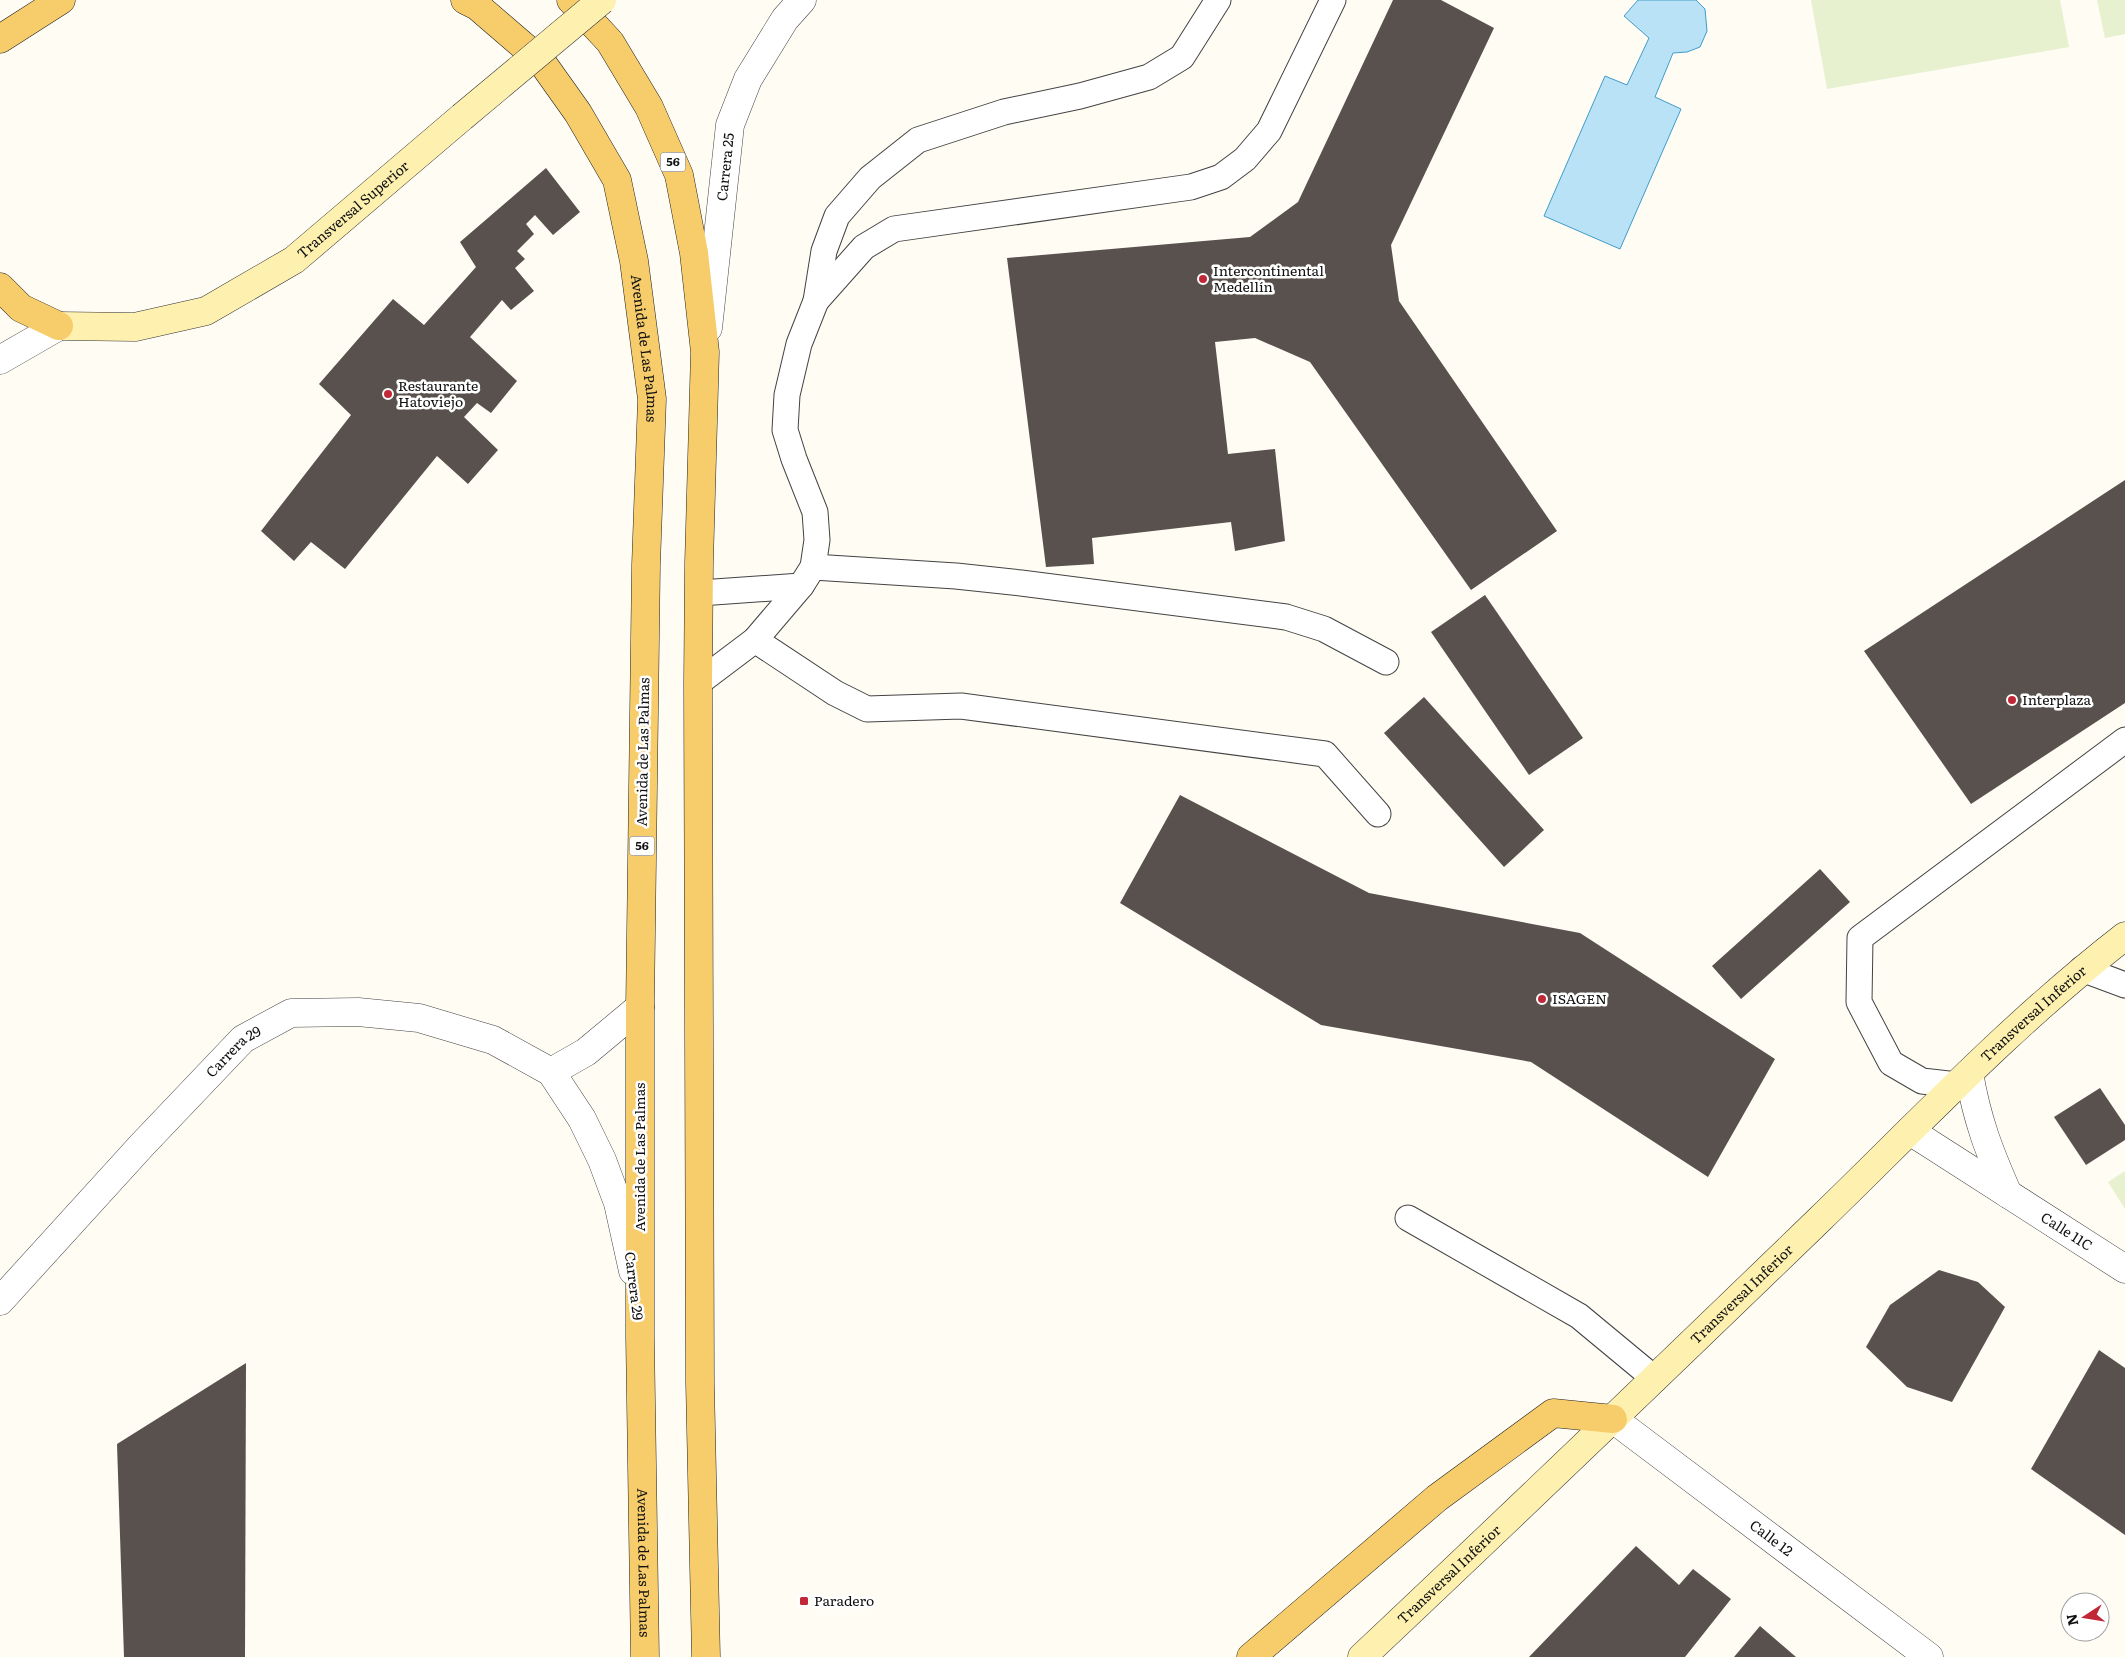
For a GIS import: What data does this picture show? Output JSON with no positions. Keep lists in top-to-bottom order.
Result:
{
  "streets": {
    "main road": [
      "56",
      "Transversal Superior",
      "Avenida de Las Palmas",
      "Transversal Inferior"
    ],
    "street": [
      "Carrera 25",
      "Carrera 29",
      "Calle 11C",
      "Calle 12"
    ]
  },
  "crossings": [
    ["56", "Carrera 25"],
    ["Avenida de Las Palmas", "Carrera 29"],
    ["Transversal Inferior", "Calle 11C"],
    ["Transversal Inferior", "Calle 12"]
  ],
  "places": {
    "other": [
      "Intercontinental Medellín",
      "Restaurante Hatoviejo",
      "Interplaza",
      "ISAGEN"
    ],
    "transit": ["Paradero"]
  },
  "north": "left"
}
